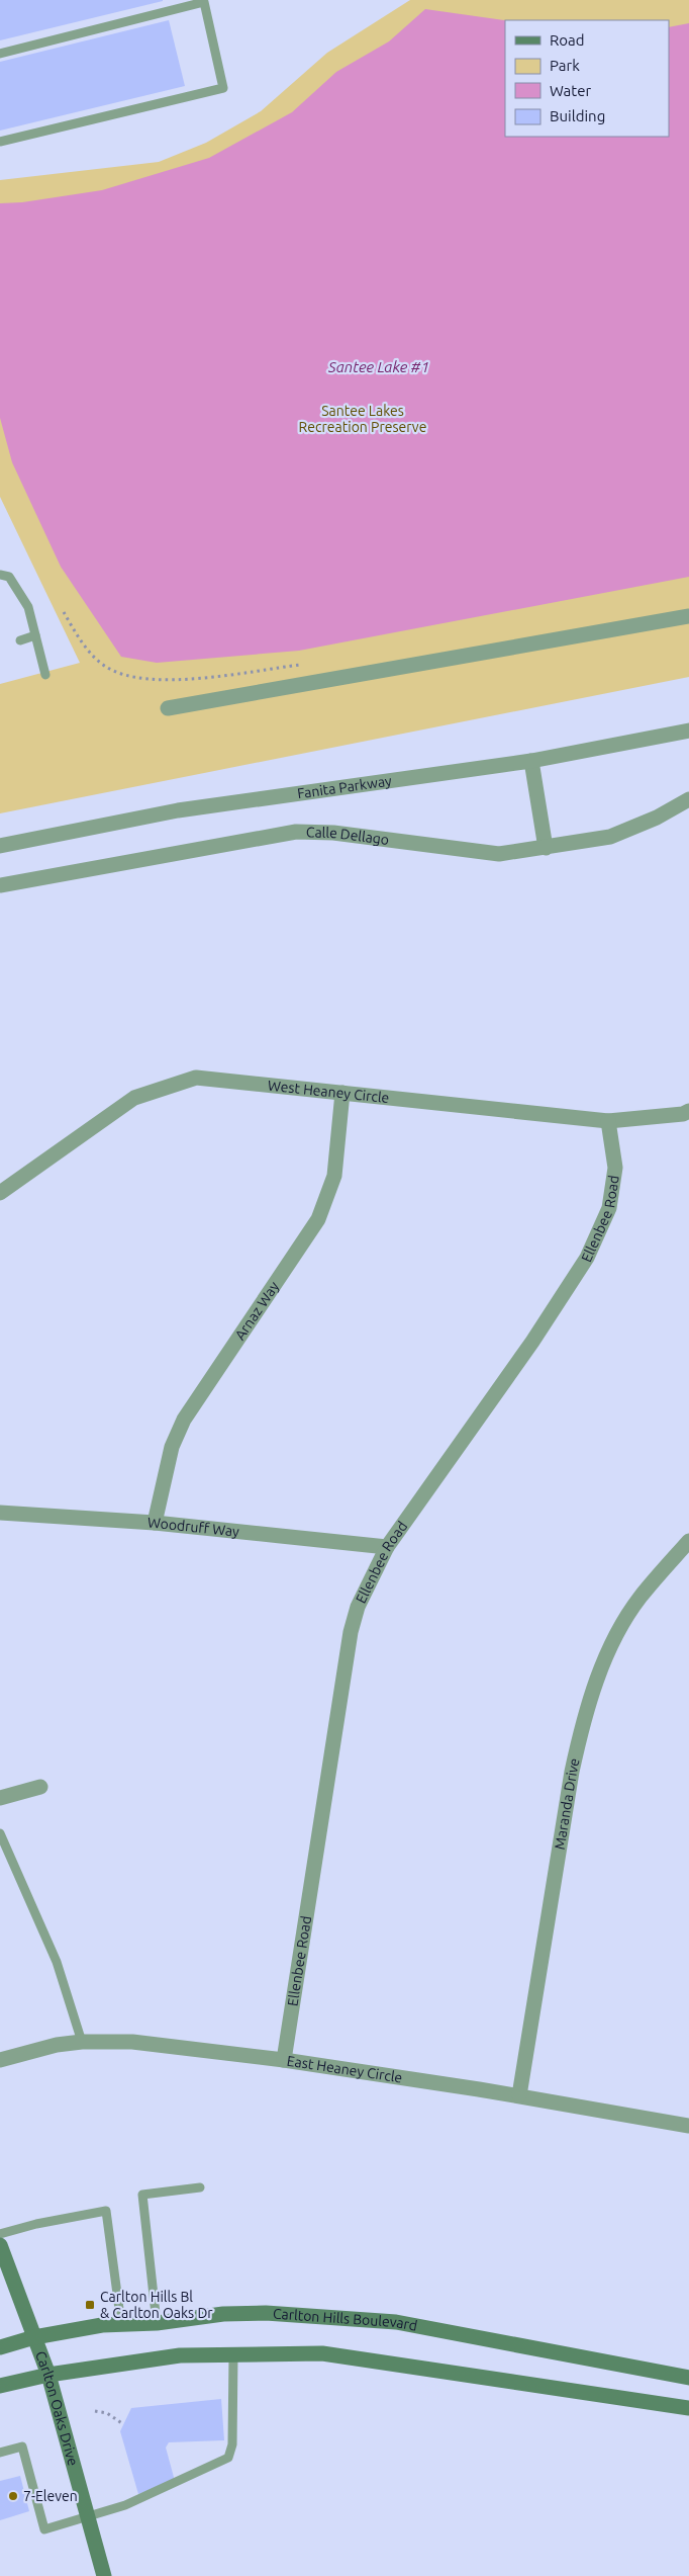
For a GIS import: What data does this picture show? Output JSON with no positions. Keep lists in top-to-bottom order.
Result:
{
  "streets": {
    "main road": ["Carlton Hills Boulevard", "Carlton Oaks Drive"],
    "street": [
      "Fanita Parkway",
      "Calle Dellago",
      "West Heaney Circle",
      "Ellenbee Road",
      "Arnaz Way",
      "Woodruff Way",
      "Maranda Drive",
      "East Heaney Circle"
    ]
  },
  "crossings": [
    ["West Heaney Circle", "Ellenbee Road"],
    ["West Heaney Circle", "Arnaz Way"],
    ["Ellenbee Road", "Woodruff Way"],
    ["Ellenbee Road", "East Heaney Circle"],
    ["Arnaz Way", "Woodruff Way"],
    ["Maranda Drive", "East Heaney Circle"],
    ["Carlton Hills Boulevard", "Carlton Oaks Drive"]
  ],
  "water": ["Santee Lake #1"],
  "parks": ["Santee Lakes Recreation Preserve"],
  "places": {
    "transit": ["Carlton Hills Bl & Carlton Oaks Dr"],
    "other": ["7-Eleven"]
  },
  "legend": [
    "Road",
    "Park",
    "Water",
    "Building"
  ]
}
